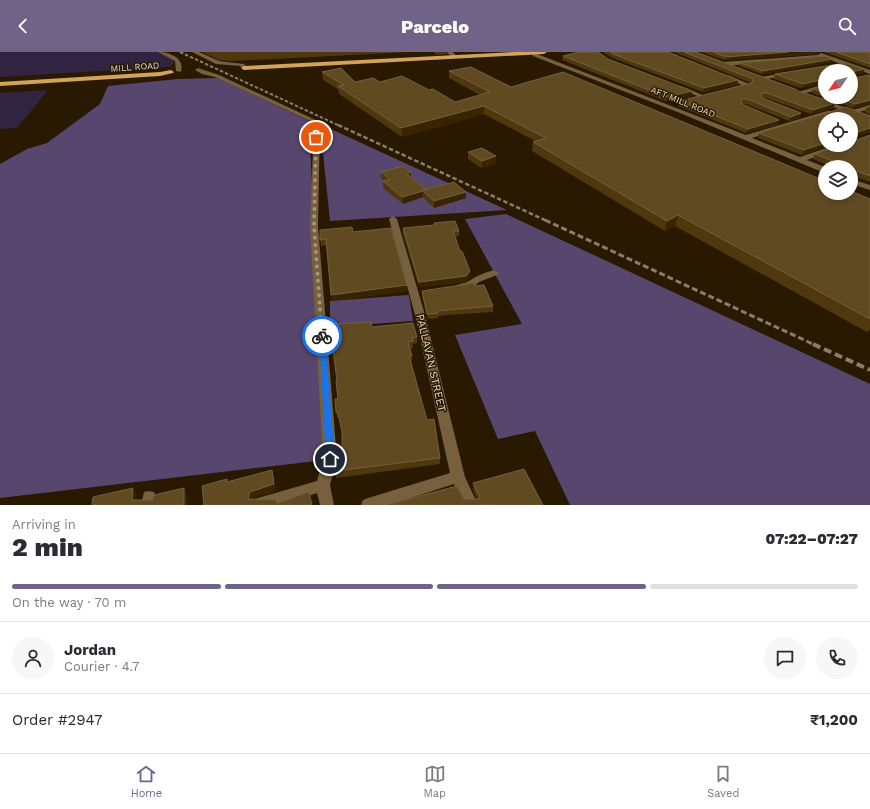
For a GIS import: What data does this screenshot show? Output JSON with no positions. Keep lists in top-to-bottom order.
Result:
{
  "streets": {
    "main road": ["MILL ROAD"],
    "street": ["AFT MILL ROAD", "PALLAVAN STREET"]
  },
  "north": "bottom left",
  "page": {
    "header": "Parcelo",
    "heading": ["2 min", "Arriving in", "07:22–07:27"],
    "panel": [
      "Jordan",
      "Courier · 4.7",
      "Order #2947",
      "₹1,200"
    ],
    "bar": "On the way · 70 m",
    "tabs": ["Home", "Map", "Saved"]
  }
}
